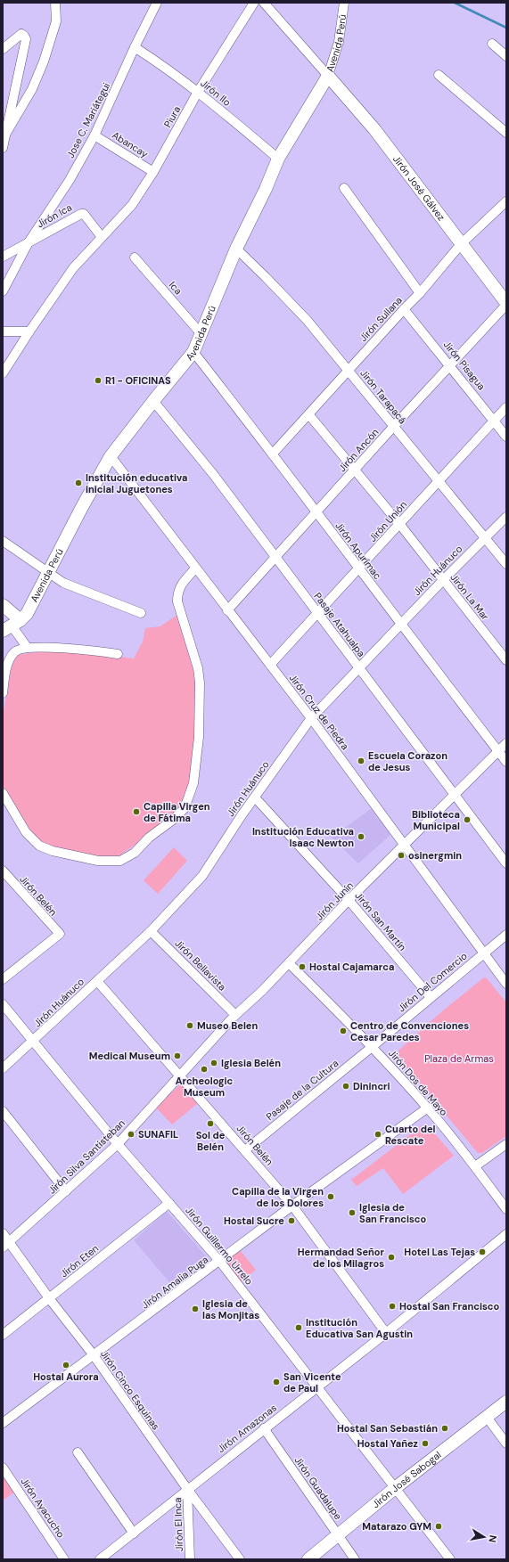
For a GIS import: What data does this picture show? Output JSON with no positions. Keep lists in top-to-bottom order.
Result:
{
  "streets": {
    "street": [
      "Avenida Perú",
      "Jirón Ilo",
      "Piura",
      "Jose C. Mariátegui",
      "Abancay",
      "Jirón José Gálvez",
      "Jirón Ica",
      "Ica",
      "Jirón Sullana",
      "Jirón Pisagua",
      "Jirón Tarapacá",
      "Jirón Ancón",
      "Jirón Unión",
      "Jirón Apurímac",
      "Jirón Huánuco",
      "Jirón La Mar",
      "Pasaje Atahualpa",
      "Jirón Cruz de Piedra",
      "Jirón Belén",
      "Jirón Junín",
      "Jirón San Martín",
      "Jirón Bellavista",
      "Jirón Del Comercio",
      "Jirón Dos de Mayo",
      "Pasaje de la Cultura",
      "Jirón Silva Santisteban",
      "Jirón Guillermo Urrelo",
      "Jirón Eten",
      "Jirón Amalia Puga",
      "Jirón Cinco Esquinas",
      "Jirón Amazonas",
      "Jirón José Sabogal",
      "Jirón Guadalupe",
      "Jirón Ayacucho",
      "Jirón El Inca"
    ]
  },
  "crossings": [
    ["Avenida Perú", "Jirón Ilo"],
    ["Avenida Perú", "Jirón José Gálvez"],
    ["Avenida Perú", "Ica"],
    ["Avenida Perú", "Jirón Tarapacá"],
    ["Avenida Perú", "Jirón Apurímac"],
    ["Avenida Perú", "Pasaje Atahualpa"],
    ["Avenida Perú", "Jirón Cruz de Piedra"],
    ["Jirón Ilo", "Piura"],
    ["Jirón Ilo", "Jose C. Mariátegui"],
    ["Piura", "Abancay"],
    ["Piura", "Jirón Ica"],
    ["Jose C. Mariátegui", "Abancay"],
    ["Jose C. Mariátegui", "Jirón Ica"],
    ["Jirón José Gálvez", "Jirón Sullana"],
    ["Jirón José Gálvez", "Jirón Ancón"],
    ["Jirón Sullana", "Jirón Pisagua"],
    ["Jirón Sullana", "Jirón Tarapacá"],
    ["Jirón Sullana", "Jirón Apurímac"],
    ["Jirón Sullana", "Jirón La Mar"],
    ["Jirón Pisagua", "Jirón Ancón"],
    ["Jirón Pisagua", "Jirón Unión"],
    ["Jirón Tarapacá", "Jirón Ancón"],
    ["Jirón Tarapacá", "Jirón Unión"],
    ["Jirón Tarapacá", "Jirón Huánuco"],
    ["Jirón Ancón", "Jirón Apurímac"],
    ["Jirón Ancón", "Jirón La Mar"],
    ["Jirón Ancón", "Pasaje Atahualpa"],
    ["Jirón Ancón", "Jirón Cruz de Piedra"],
    ["Jirón Unión", "Jirón Apurímac"],
    ["Jirón Unión", "Jirón La Mar"],
    ["Jirón Unión", "Pasaje Atahualpa"],
    ["Jirón Unión", "Jirón Cruz de Piedra"],
    ["Jirón Apurímac", "Jirón Huánuco"],
    ["Jirón Apurímac", "Jirón Junín"],
    ["Jirón Huánuco", "Jirón La Mar"],
    ["Jirón Huánuco", "Pasaje Atahualpa"],
    ["Jirón Huánuco", "Jirón Cruz de Piedra"],
    ["Jirón Huánuco", "Jirón Belén"],
    ["Jirón Huánuco", "Jirón San Martín"],
    ["Jirón Huánuco", "Jirón Bellavista"],
    ["Jirón Huánuco", "Jirón Guillermo Urrelo"],
    ["Pasaje Atahualpa", "Jirón Junín"],
    ["Jirón Cruz de Piedra", "Jirón Junín"],
    ["Jirón Cruz de Piedra", "Jirón Del Comercio"],
    ["Jirón Belén", "Jirón Junín"],
    ["Jirón Belén", "Pasaje de la Cultura"],
    ["Jirón Belén", "Jirón Silva Santisteban"],
    ["Jirón Belén", "Jirón Amalia Puga"],
    ["Jirón Belén", "Jirón Amazonas"],
    ["Jirón Junín", "Jirón San Martín"],
    ["Jirón Junín", "Jirón Bellavista"],
    ["Jirón Junín", "Jirón Dos de Mayo"],
    ["Jirón Junín", "Jirón Silva Santisteban"],
    ["Jirón San Martín", "Jirón Del Comercio"],
    ["Jirón Del Comercio", "Jirón Dos de Mayo"],
    ["Jirón Del Comercio", "Pasaje de la Cultura"],
    ["Jirón Dos de Mayo", "Pasaje de la Cultura"],
    ["Jirón Dos de Mayo", "Jirón Amalia Puga"],
    ["Jirón Silva Santisteban", "Jirón Guillermo Urrelo"],
    ["Jirón Silva Santisteban", "Jirón Cinco Esquinas"],
    ["Jirón Guillermo Urrelo", "Jirón Eten"],
    ["Jirón Guillermo Urrelo", "Jirón Amalia Puga"],
    ["Jirón Guillermo Urrelo", "Jirón Amazonas"],
    ["Jirón Guillermo Urrelo", "Jirón José Sabogal"],
    ["Jirón Eten", "Jirón Cinco Esquinas"],
    ["Jirón Amalia Puga", "Jirón Cinco Esquinas"],
    ["Jirón Cinco Esquinas", "Jirón Amazonas"],
    ["Jirón Cinco Esquinas", "Jirón El Inca"],
    ["Jirón Amazonas", "Jirón Guadalupe"],
    ["Jirón Amazonas", "Jirón El Inca"],
    ["Jirón José Sabogal", "Jirón Guadalupe"]
  ],
  "parks": ["Plaza de Armas"],
  "places": [
    "R1 - OFICINAS",
    "Institución educativa inicial Juguetones",
    "Escuela Corazon de Jesus",
    "Capilla Virgen de Fátima",
    "Biblioteca Municipal",
    "Institución Educativa Isaac Newton",
    "osinergmin",
    "Hostal Cajamarca",
    "Museo Belen",
    "Centro de Convenciones Cesar Paredes",
    "Medical Museum",
    "Iglesia Belén",
    "Archeologic Museum",
    "Dinincri",
    "Sol de Belén",
    "SUNAFIL",
    "Cuarto del Rescate",
    "Capilla de la Virgen de los Dolores",
    "Iglesia de San Francisco",
    "Hostal Sucre",
    "Hotel Las Tejas",
    "Hermandad Señor de los Milagros",
    "Hostal San Francisco",
    "Iglesia de las Monjitas",
    "Institución Educativa San Agustin",
    "Hostal Aurora",
    "San Vicente de Paul",
    "Hostal San Sebastián",
    "Hostal Yañez",
    "Matarazo GYM"
  ],
  "north": "right"
}
